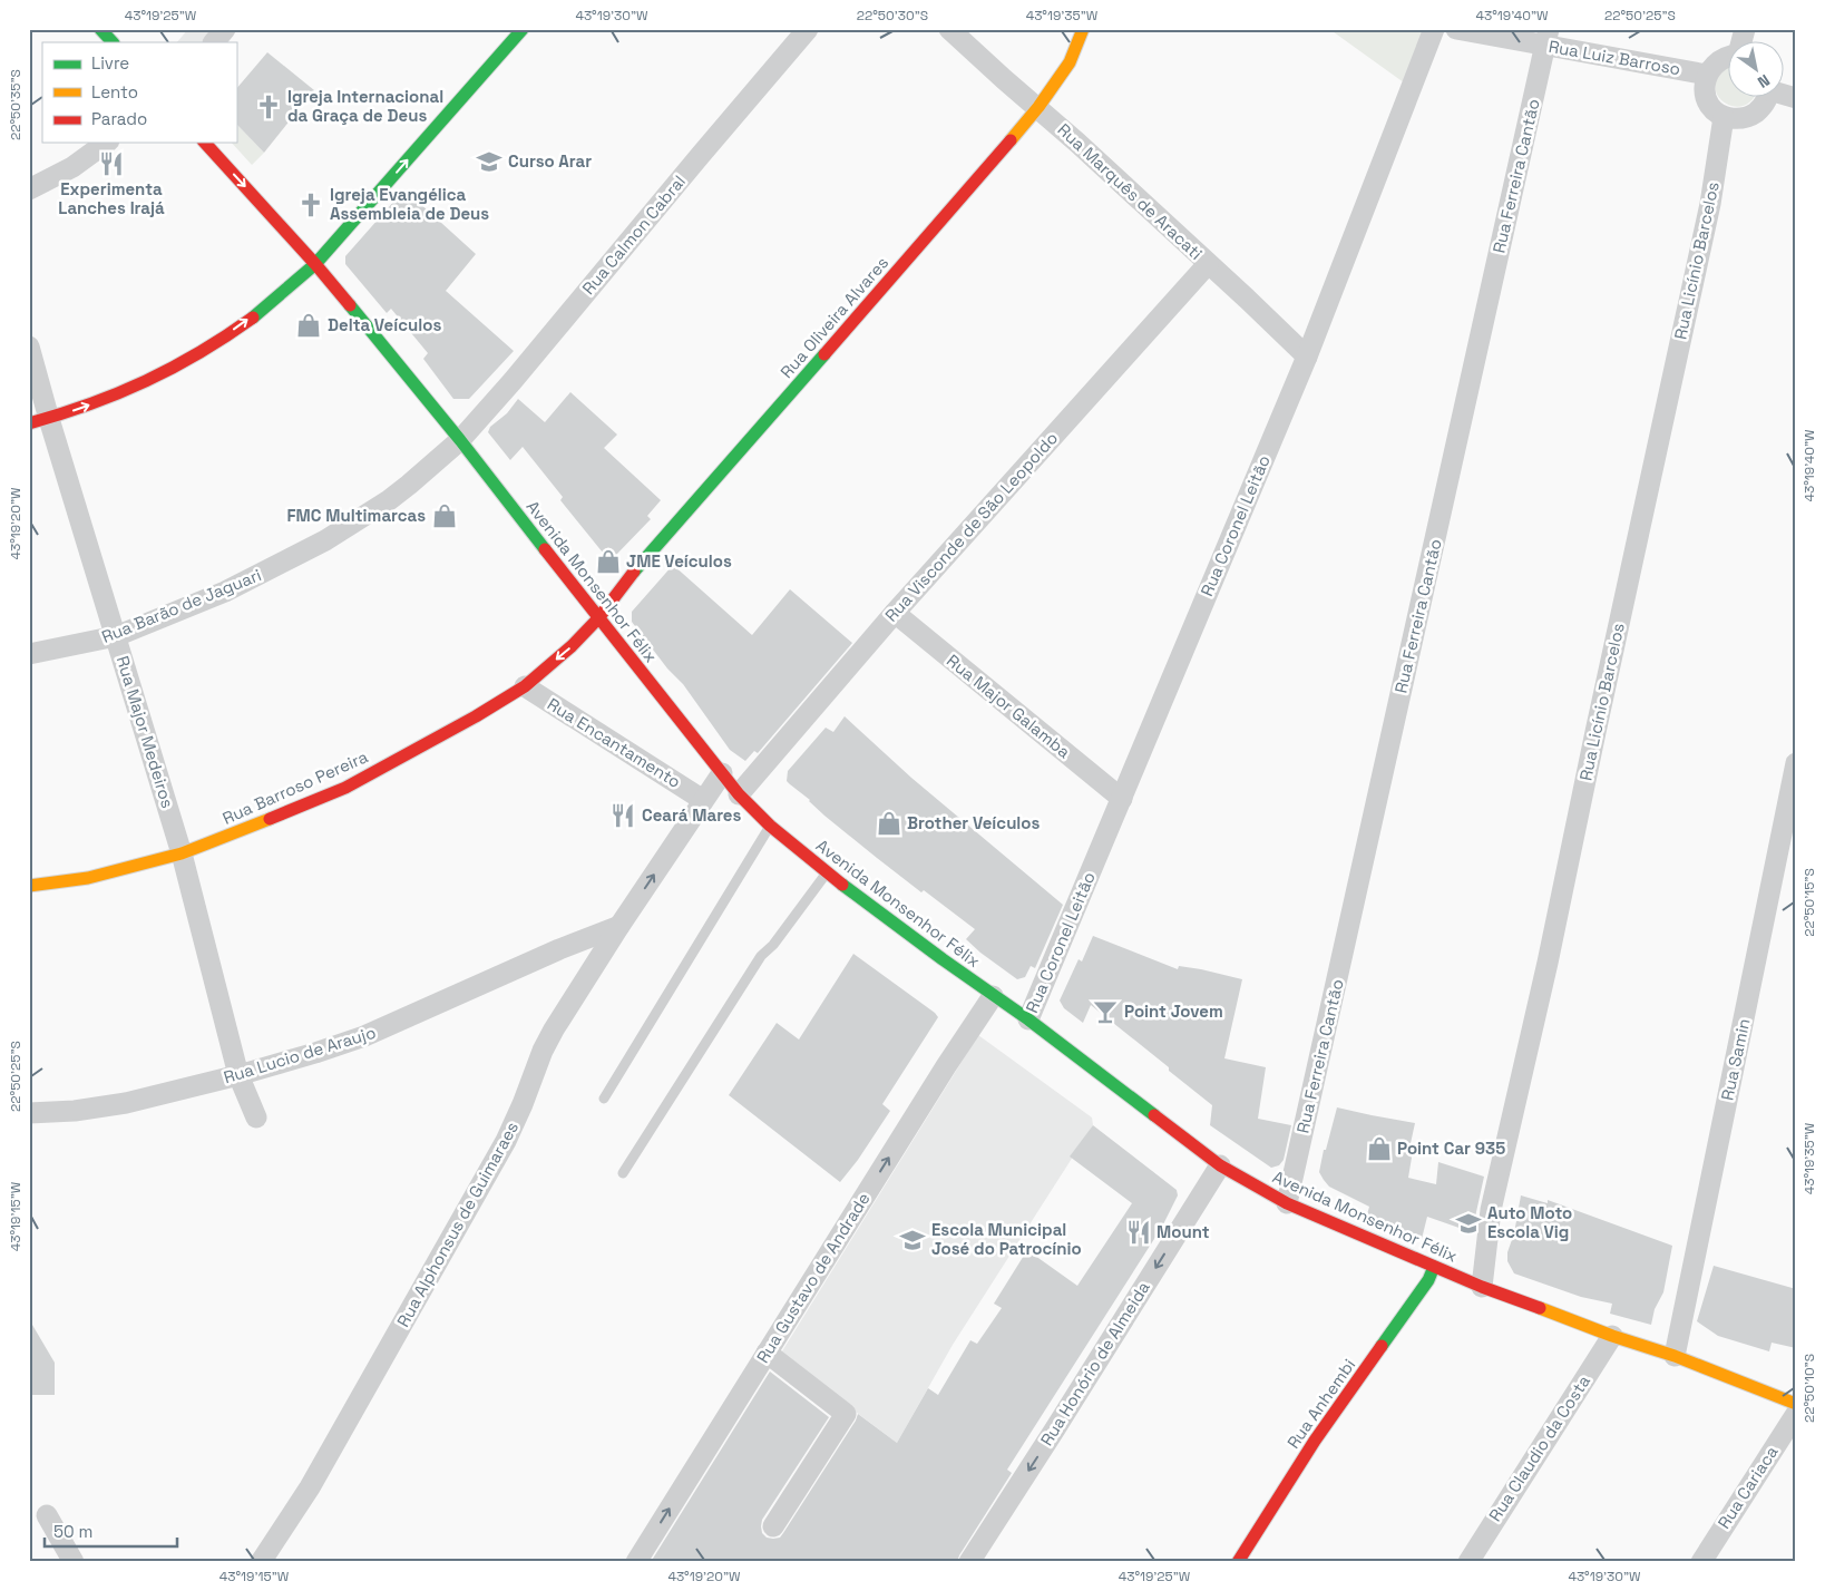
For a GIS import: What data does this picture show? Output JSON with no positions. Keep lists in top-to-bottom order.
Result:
{
  "streets": {
    "main road": [
      "Rua Oliveira Alvares",
      "Avenida Monsenhor Félix",
      "Rua Barroso Pereira",
      "Rua Anhembi"
    ],
    "street": [
      "Rua Luiz Barroso",
      "Rua Ferreira Cantão",
      "Rua Marquês de Aracati",
      "Rua Calmon Cabral",
      "Rua Licínio Barcelos",
      "Rua Coronel Leitão",
      "Rua Visconde de São Leopoldo",
      "Rua Barão de Jaguari",
      "Rua Major Galamba",
      "Rua Major Medeiros",
      "Rua Encantamento",
      "Rua Lucio de Araujo",
      "Rua Samin",
      "Rua Alphonsus de Guimaraes",
      "Rua Gustavo de Andrade",
      "Rua Honório de Almeida",
      "Rua Claudio da Costa",
      "Rua Cariaca"
    ]
  },
  "crossings": [
    ["Rua Luiz Barroso", "Rua Ferreira Cantão"],
    ["Rua Ferreira Cantão", "Avenida Monsenhor Félix"],
    ["Rua Marquês de Aracati", "Rua Oliveira Alvares"],
    ["Rua Marquês de Aracati", "Rua Coronel Leitão"],
    ["Rua Marquês de Aracati", "Rua Visconde de São Leopoldo"],
    ["Rua Calmon Cabral", "Avenida Monsenhor Félix"],
    ["Rua Calmon Cabral", "Rua Barão de Jaguari"],
    ["Rua Licínio Barcelos", "Avenida Monsenhor Félix"],
    ["Rua Oliveira Alvares", "Avenida Monsenhor Félix"],
    ["Rua Oliveira Alvares", "Rua Barroso Pereira"],
    ["Rua Coronel Leitão", "Avenida Monsenhor Félix"],
    ["Rua Coronel Leitão", "Rua Major Galamba"],
    ["Rua Visconde de São Leopoldo", "Avenida Monsenhor Félix"],
    ["Rua Visconde de São Leopoldo", "Rua Major Galamba"],
    ["Avenida Monsenhor Félix", "Rua Barão de Jaguari"],
    ["Avenida Monsenhor Félix", "Rua Barroso Pereira"],
    ["Avenida Monsenhor Félix", "Rua Samin"],
    ["Avenida Monsenhor Félix", "Rua Alphonsus de Guimaraes"],
    ["Avenida Monsenhor Félix", "Rua Gustavo de Andrade"],
    ["Avenida Monsenhor Félix", "Rua Honório de Almeida"],
    ["Avenida Monsenhor Félix", "Rua Anhembi"],
    ["Avenida Monsenhor Félix", "Rua Claudio da Costa"],
    ["Rua Barão de Jaguari", "Rua Major Medeiros"],
    ["Rua Major Medeiros", "Rua Barroso Pereira"],
    ["Rua Major Medeiros", "Rua Lucio de Araujo"],
    ["Rua Encantamento", "Rua Barroso Pereira"],
    ["Rua Encantamento", "Rua Alphonsus de Guimaraes"],
    ["Rua Lucio de Araujo", "Rua Alphonsus de Guimaraes"]
  ],
  "one_way": ["Rua Gustavo de Andrade", "Rua Honório de Almeida"],
  "places": {
    "church": ["Igreja Internacional da Graça de Deus", "Igreja Evangélica Assembleia de Deus"],
    "school or university": ["Curso Arar", "Auto Moto Escola Vig", "Escola Municipal José do Patrocínio"],
    "restaurant": ["Experimenta Lanches Irajá", "Ceará Mares", "Mount"],
    "shop": [
      "Delta Veículos",
      "FMC Multimarcas",
      "JME Veículos",
      "Brother Veículos",
      "Point Car 935"
    ],
    "bar": ["Point Jovem"]
  },
  "legend": ["Livre", "Lento", "Parado"],
  "scale_bar": "50 m",
  "north": "bottom right",
  "coordinates": [
    "43°19'25\"W",
    "43°19'30\"W",
    "22°50'30\"S",
    "43°19'35\"W",
    "43°19'40\"W",
    "22°50'25\"S",
    "22°50'35\"S",
    "43°19'20\"W",
    "22°50'15\"S",
    "43°19'15\"W",
    "22°50'10\"S"
  ]
}
